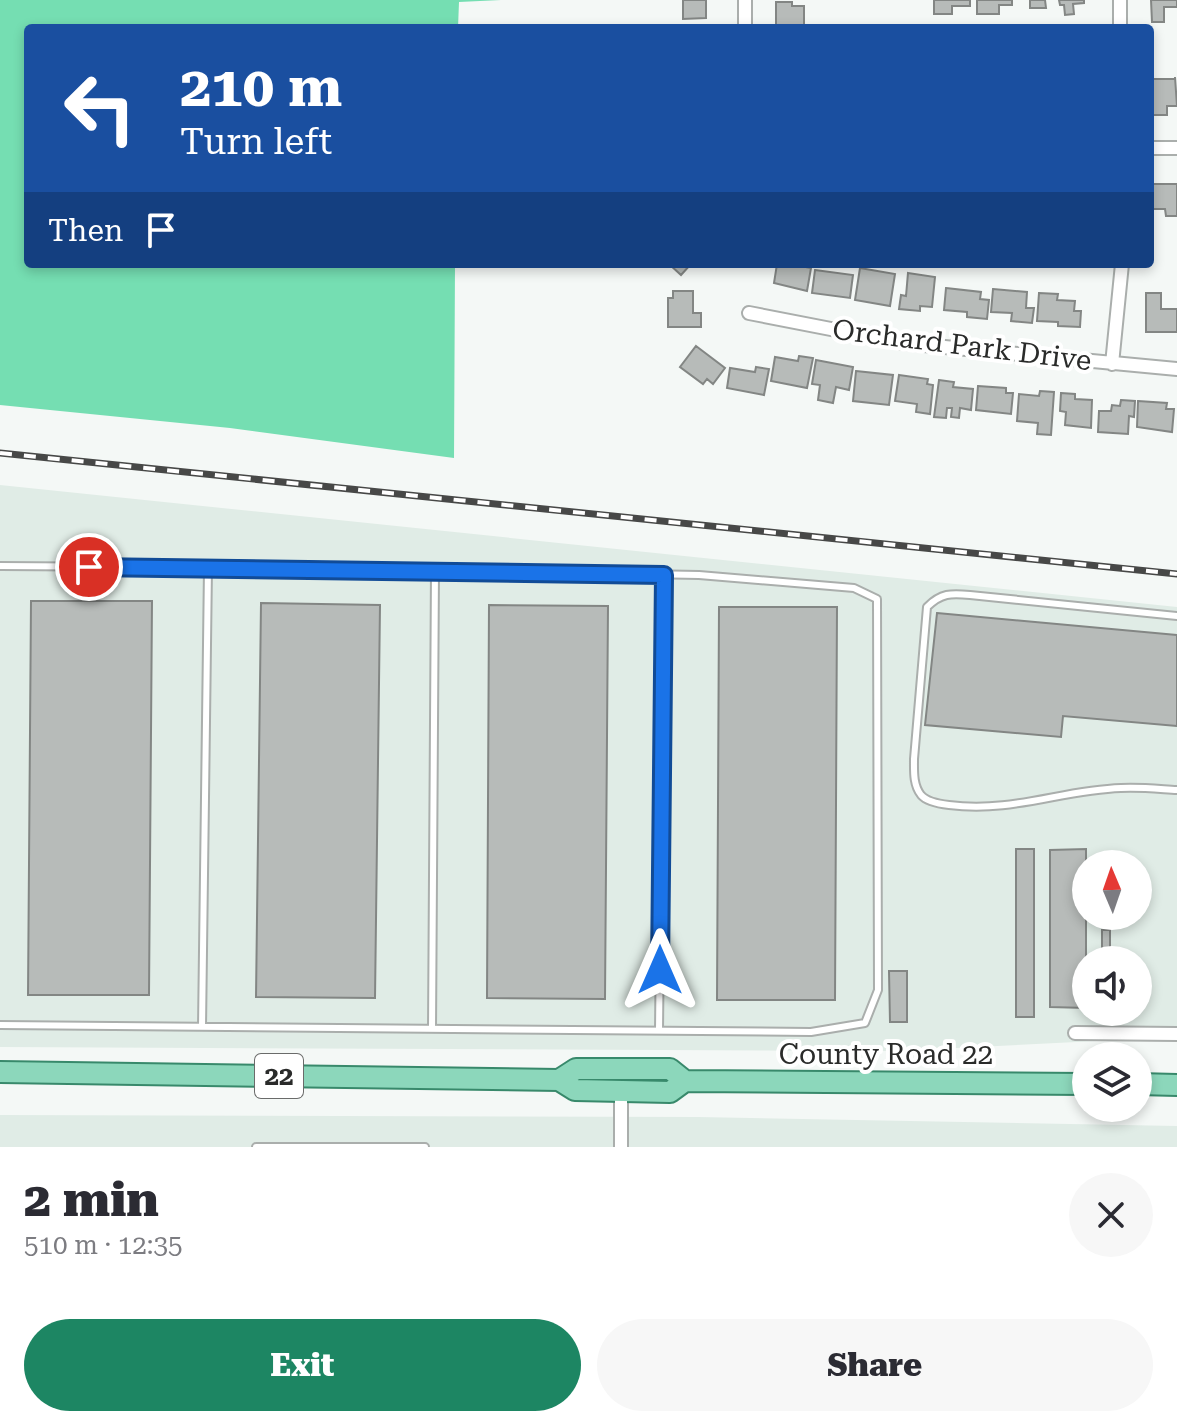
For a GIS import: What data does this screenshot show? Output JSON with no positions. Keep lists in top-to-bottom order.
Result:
{
  "streets": {
    "main road": ["County Road 22", "22"],
    "street": ["Orchard Park Drive"]
  },
  "north": "top",
  "page": {
    "turn": ["210 m", "Turn left"],
    "then": "Then",
    "heading": ["2 min", "510 m · 12:35"],
    "buttons": ["Exit", "Share"]
  }
}
